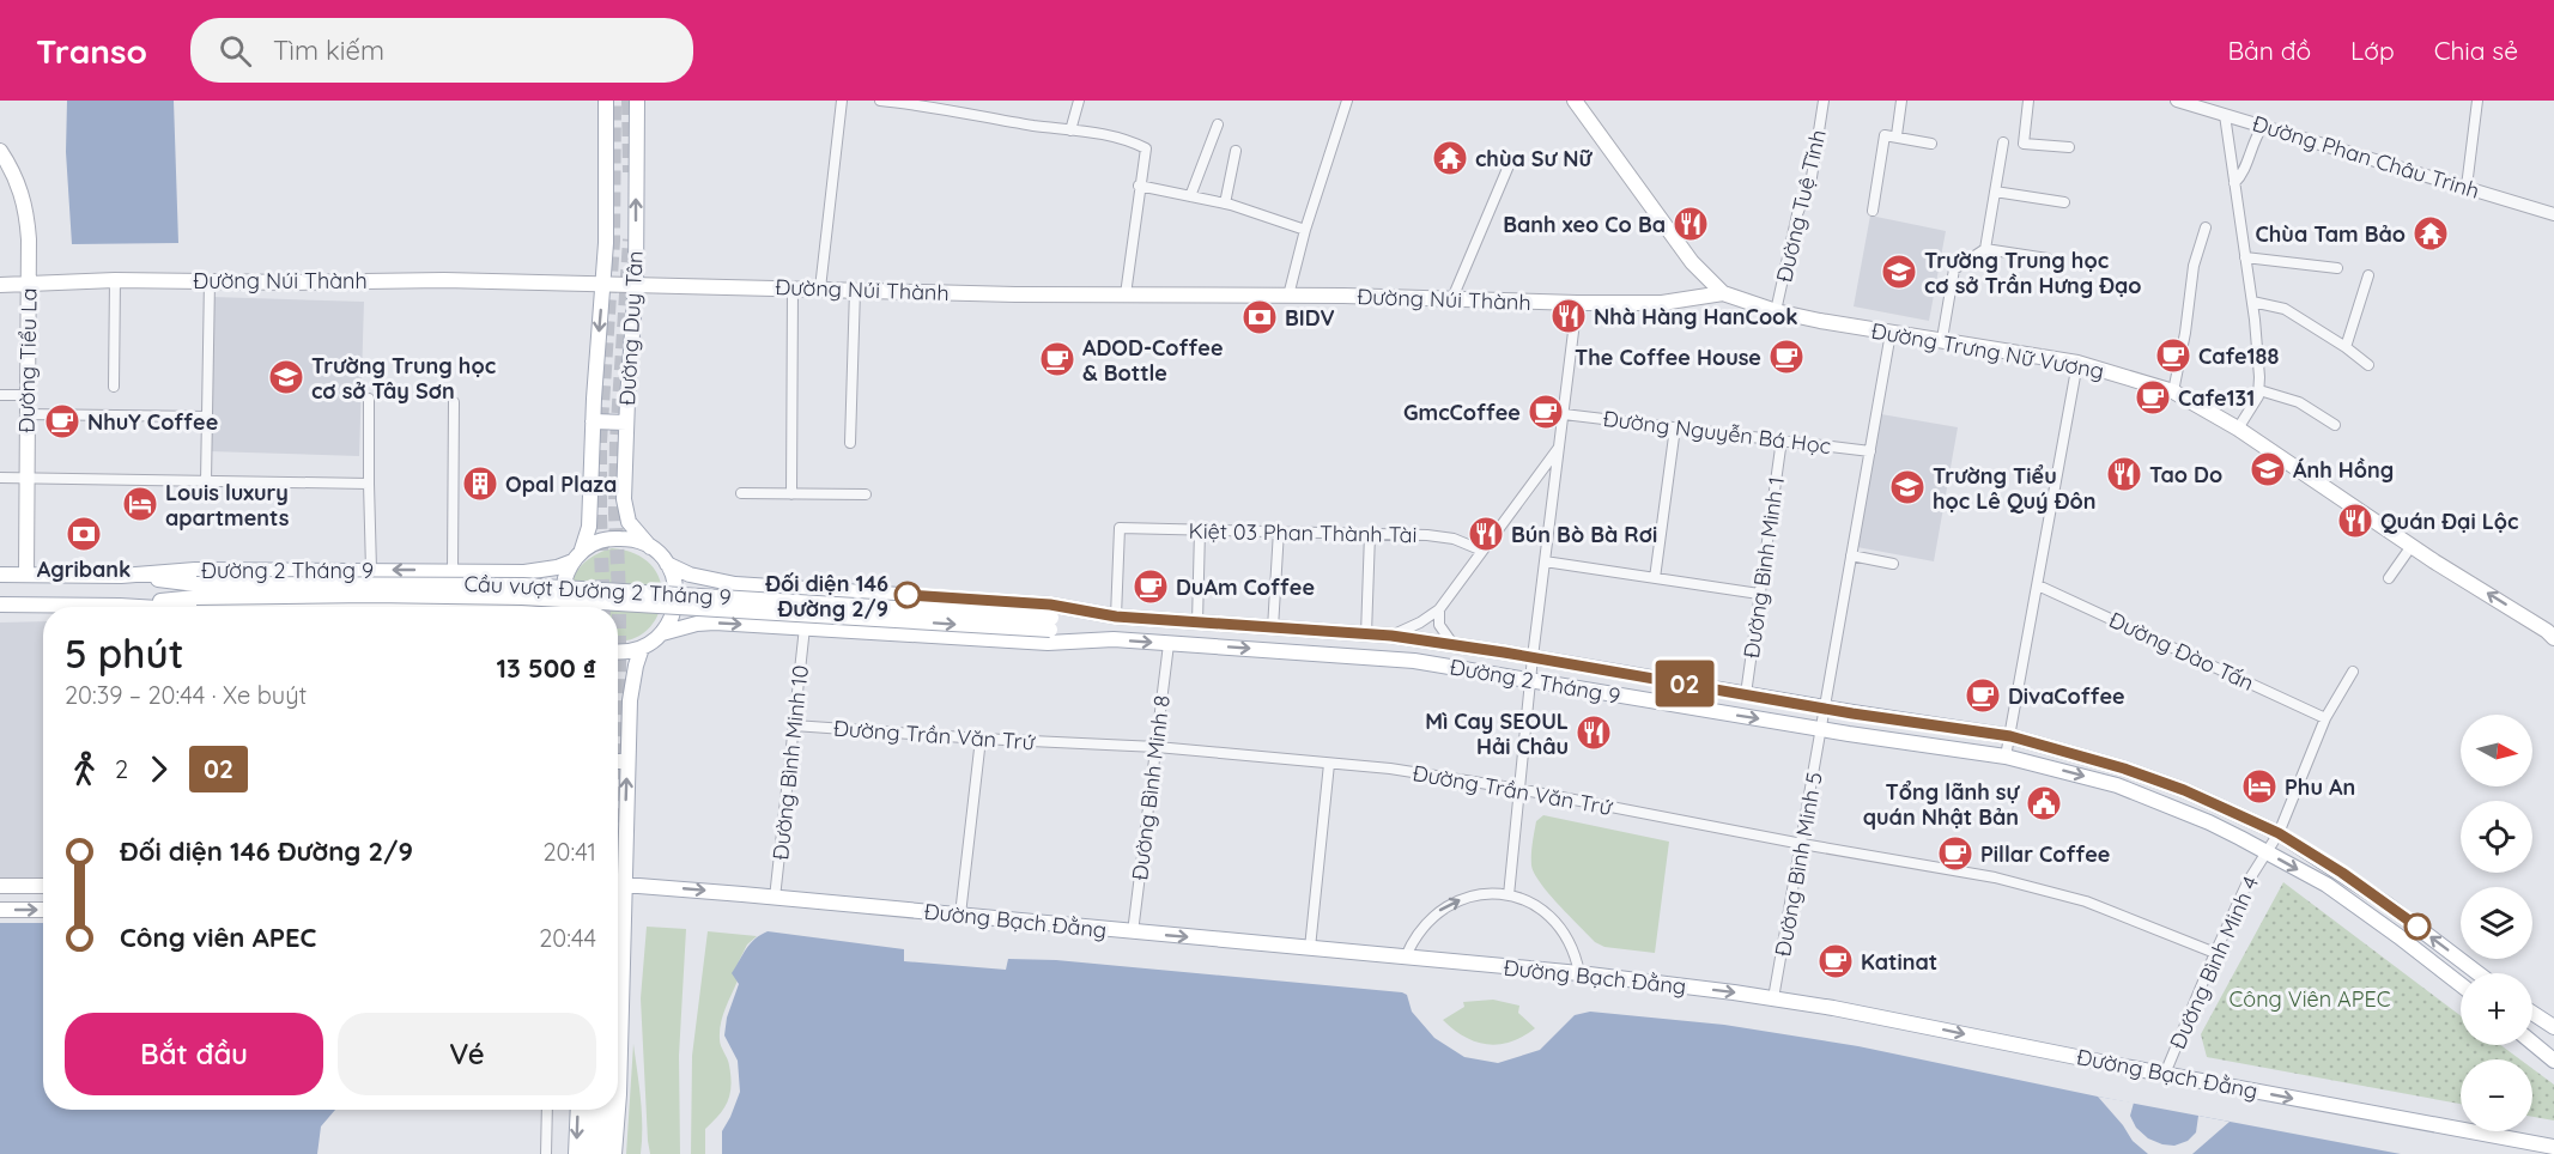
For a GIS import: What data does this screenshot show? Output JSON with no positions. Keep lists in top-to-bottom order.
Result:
{
  "streets": {
    "main road": [
      "Đường Núi Thành",
      "Đường Duy Tân",
      "Đường Trưng Nữ Vương",
      "Đường Tiểu La",
      "Đường 2 Tháng 9",
      "Cầu vượt Đường 2 Tháng 9",
      "Đường Bạch Đằng"
    ],
    "street": [
      "Đường Phan Châu Trinh",
      "Đường Tuệ Tĩnh",
      "Đường Nguyễn Bá Học",
      "Kiệt 03 Phan Thành Tài",
      "Đường Bình Minh 1",
      "Đường Đào Tấn",
      "Đường Trần Văn Trứ",
      "Đường Bình Minh 10",
      "Đường Bình Minh 8",
      "Đường Bình Minh 5",
      "Đường Bình Minh 4"
    ]
  },
  "crossings": [
    ["Đường Tuệ Tĩnh", "Đường Trưng Nữ Vương"],
    ["Đường Núi Thành", "Đường Duy Tân"],
    ["Đường Núi Thành", "Đường Trưng Nữ Vương"],
    ["Đường Núi Thành", "Đường Tiểu La"],
    ["Đường Duy Tân", "Đường 2 Tháng 9"],
    ["Đường Trưng Nữ Vương", "Đường Bình Minh 5"],
    ["Đường Tiểu La", "Đường 2 Tháng 9"],
    ["Đường Nguyễn Bá Học", "Đường Bình Minh 1"],
    ["Đường Nguyễn Bá Học", "Đường Bình Minh 5"],
    ["Kiệt 03 Phan Thành Tài", "Đường 2 Tháng 9"],
    ["Kiệt 03 Phan Thành Tài", "Cầu vượt Đường 2 Tháng 9"],
    ["Đường Bình Minh 1", "Đường 2 Tháng 9"],
    ["Đường 2 Tháng 9", "Cầu vượt Đường 2 Tháng 9"],
    ["Đường 2 Tháng 9", "Đường Bình Minh 10"],
    ["Đường 2 Tháng 9", "Đường Bình Minh 8"],
    ["Đường 2 Tháng 9", "Đường Bình Minh 5"],
    ["Đường 2 Tháng 9", "Đường Bình Minh 4"],
    ["Đường Đào Tấn", "Đường Bình Minh 4"],
    ["Đường Trần Văn Trứ", "Đường Bình Minh 10"],
    ["Đường Trần Văn Trứ", "Đường Bình Minh 8"],
    ["Đường Trần Văn Trứ", "Đường Bình Minh 5"],
    ["Đường Trần Văn Trứ", "Đường Bình Minh 4"],
    ["Đường Bình Minh 10", "Đường Bạch Đằng"],
    ["Đường Bình Minh 8", "Đường Bạch Đằng"],
    ["Đường Bình Minh 5", "Đường Bạch Đằng"],
    ["Đường Bạch Đằng", "Đường Bình Minh 4"]
  ],
  "one_way": ["Đường Bạch Đằng"],
  "parks": ["Công Viên APEC"],
  "places": {
    "temple": ["chùa Sư Nữ", "Chùa Tam Bảo"],
    "restaurant": [
      "Banh xeo Co Ba",
      "Nhà Hàng HanCook",
      "Tao Do",
      "Quán Đại Lộc",
      "Bún Bò Bà Rơi",
      "Mì Cay SEOUL Hải Châu"
    ],
    "school or university": [
      "Trường Trung học cơ sở Trần Hưng Đạo",
      "Trường Trung học cơ sở Tây Sơn",
      "Ánh Hồng",
      "Trường Tiểu học Lê Quý Đôn"
    ],
    "bank": ["BIDV", "Agribank"],
    "cafe": [
      "Cafe188",
      "The Coffee House",
      "ADOD-Coffee & Bottle",
      "Cafe131",
      "GmcCoffee",
      "NhuY Coffee",
      "DuAm Coffee",
      "DivaCoffee",
      "Pillar Coffee",
      "Katinat"
    ],
    "building": ["Opal Plaza"],
    "hotel": ["Louis luxury apartments", "Phu An"],
    "other": ["Đối diện 146 Đường 2/9"],
    "public building": ["Tổng lãnh sự quán Nhật Bản"]
  },
  "lines": ["bus line 02"],
  "north": "right",
  "page": {
    "header": "Transo",
    "search": "Tìm kiếm",
    "nav": ["Bản đồ", "Lớp", "Chia sẻ"],
    "on_map": "02",
    "heading": ["5 phút", "20:39 – 20:44 · Xe buýt", "13 500 ₫"],
    "map_buttons": ["+", "−"],
    "legs": ["2", "02"],
    "list": [
      {
        "name": "Đối diện 146 Đường 2/9",
        "value": "20:41"
      },
      {
        "name": "Công viên APEC",
        "value": "20:44"
      }
    ],
    "buttons": ["Bắt đầu", "Vé"]
  }
}
